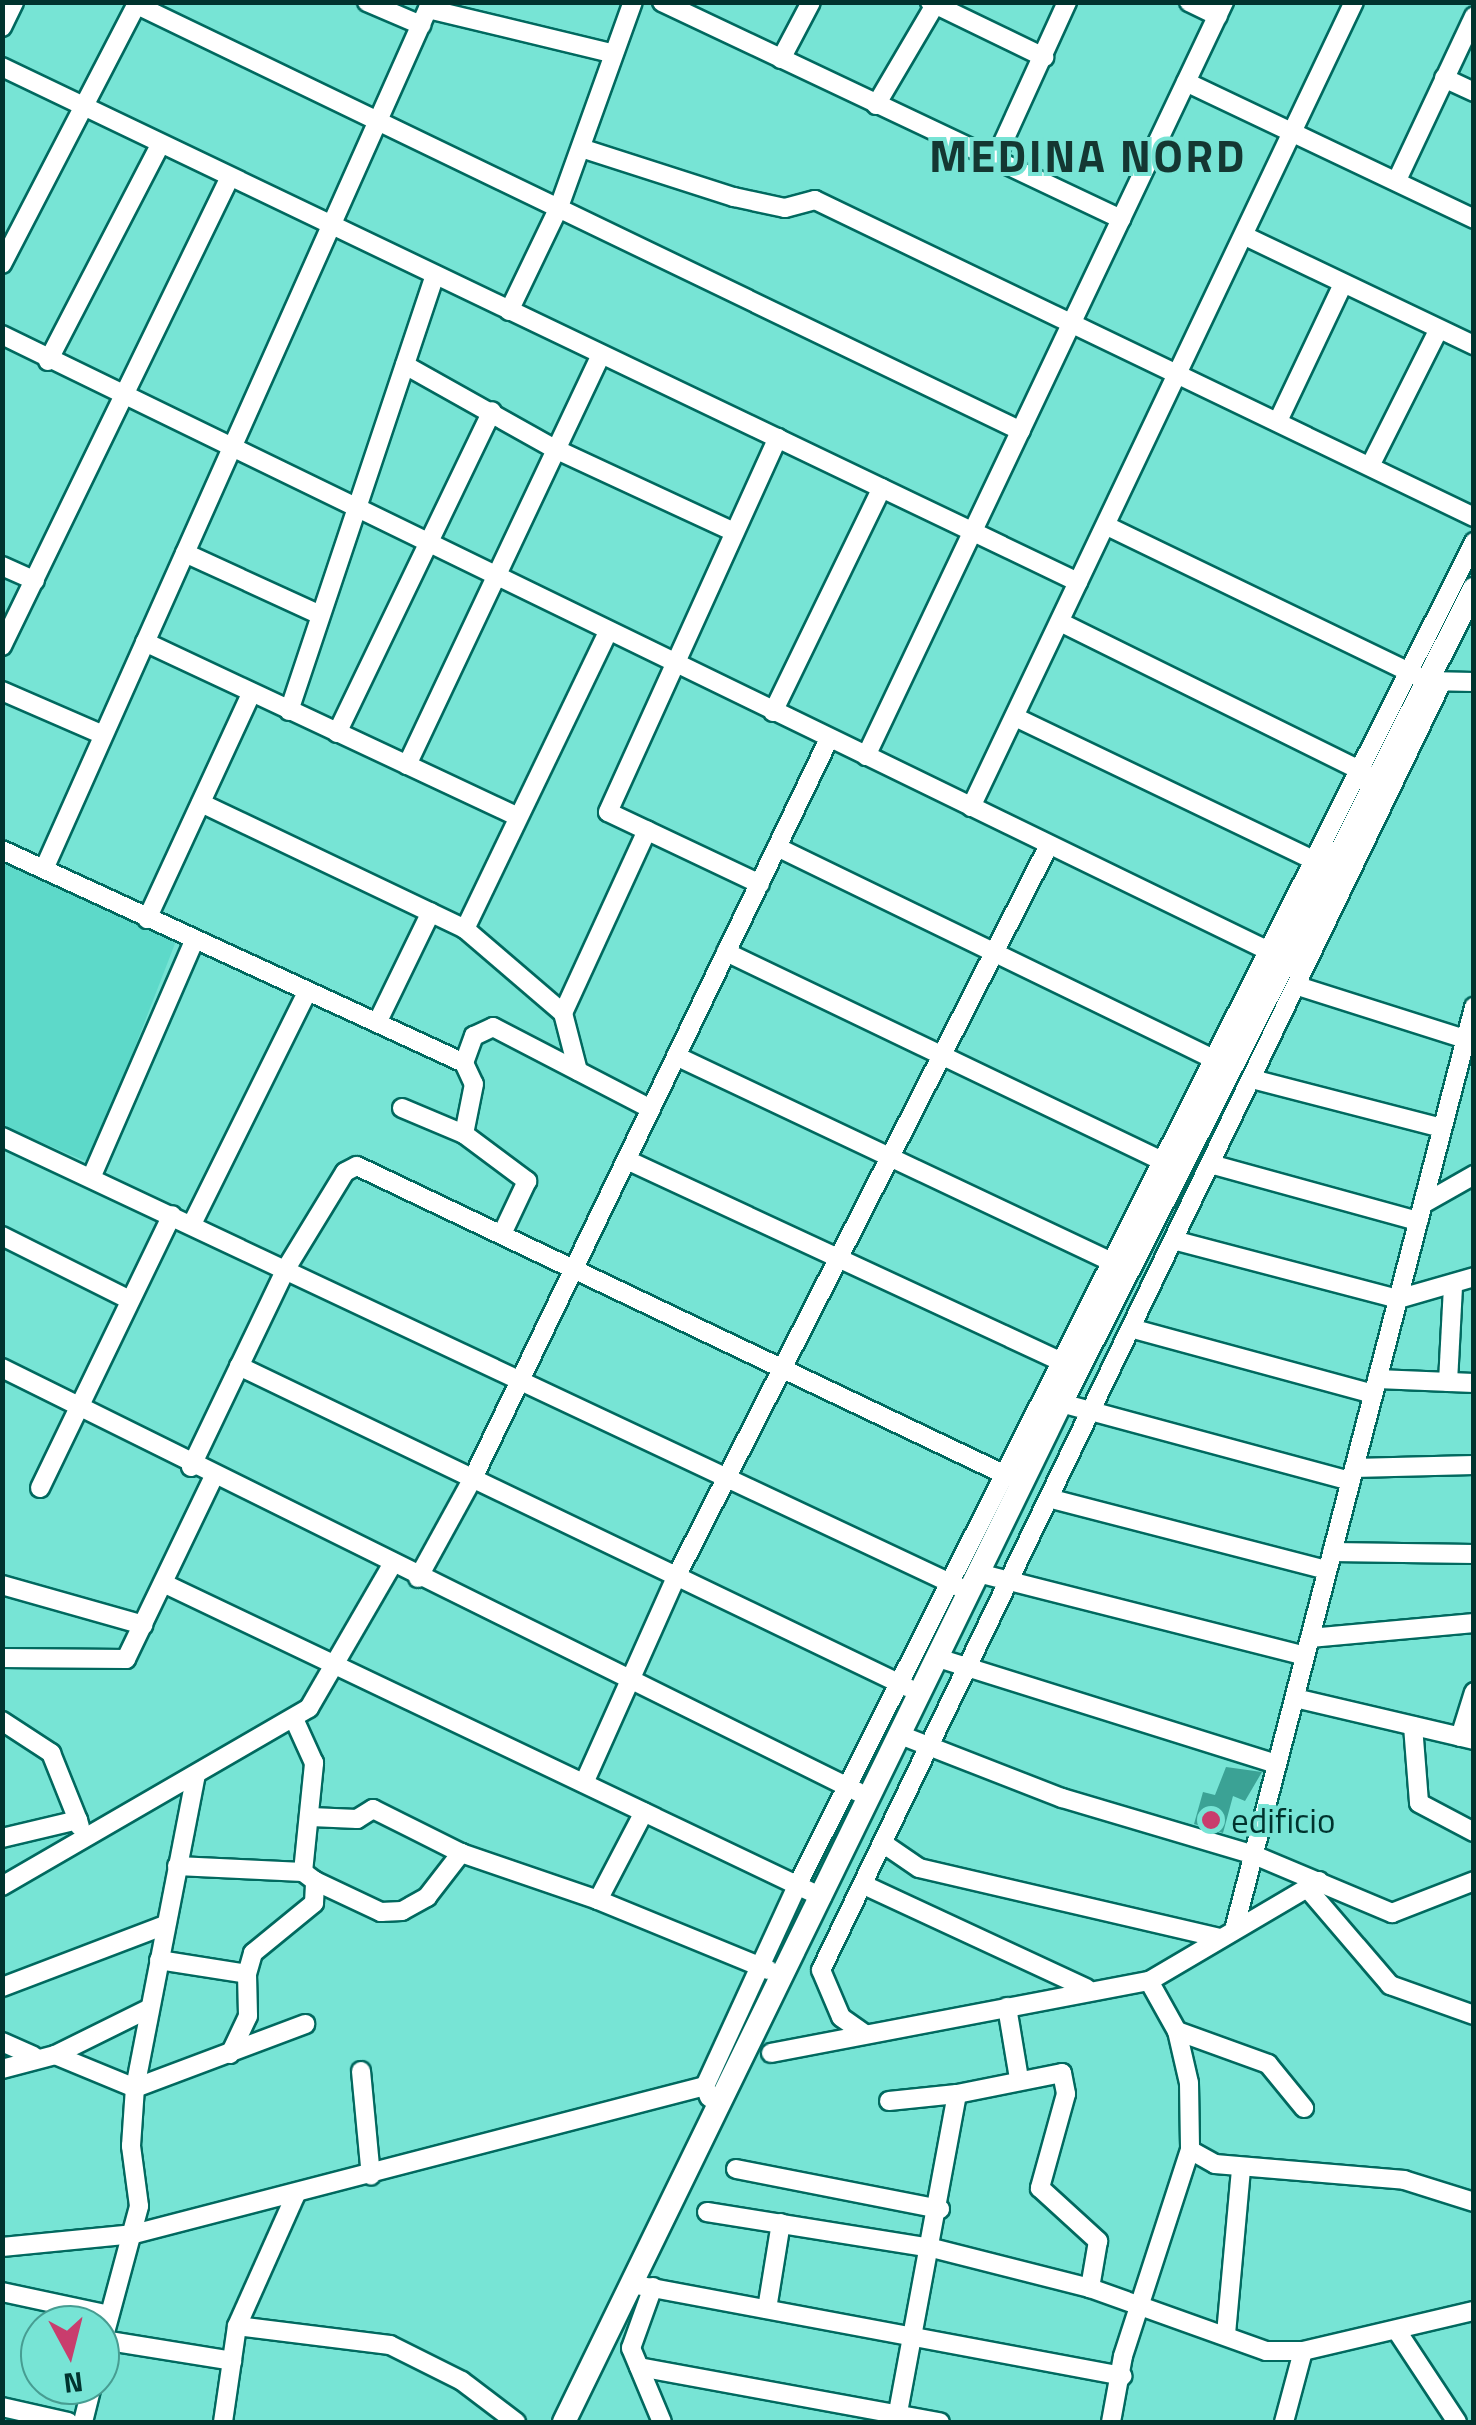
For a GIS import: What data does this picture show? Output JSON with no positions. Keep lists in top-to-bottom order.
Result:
{
  "districts": ["MEDINA NORD"],
  "places": ["edificio"],
  "north": "bottom"
}
